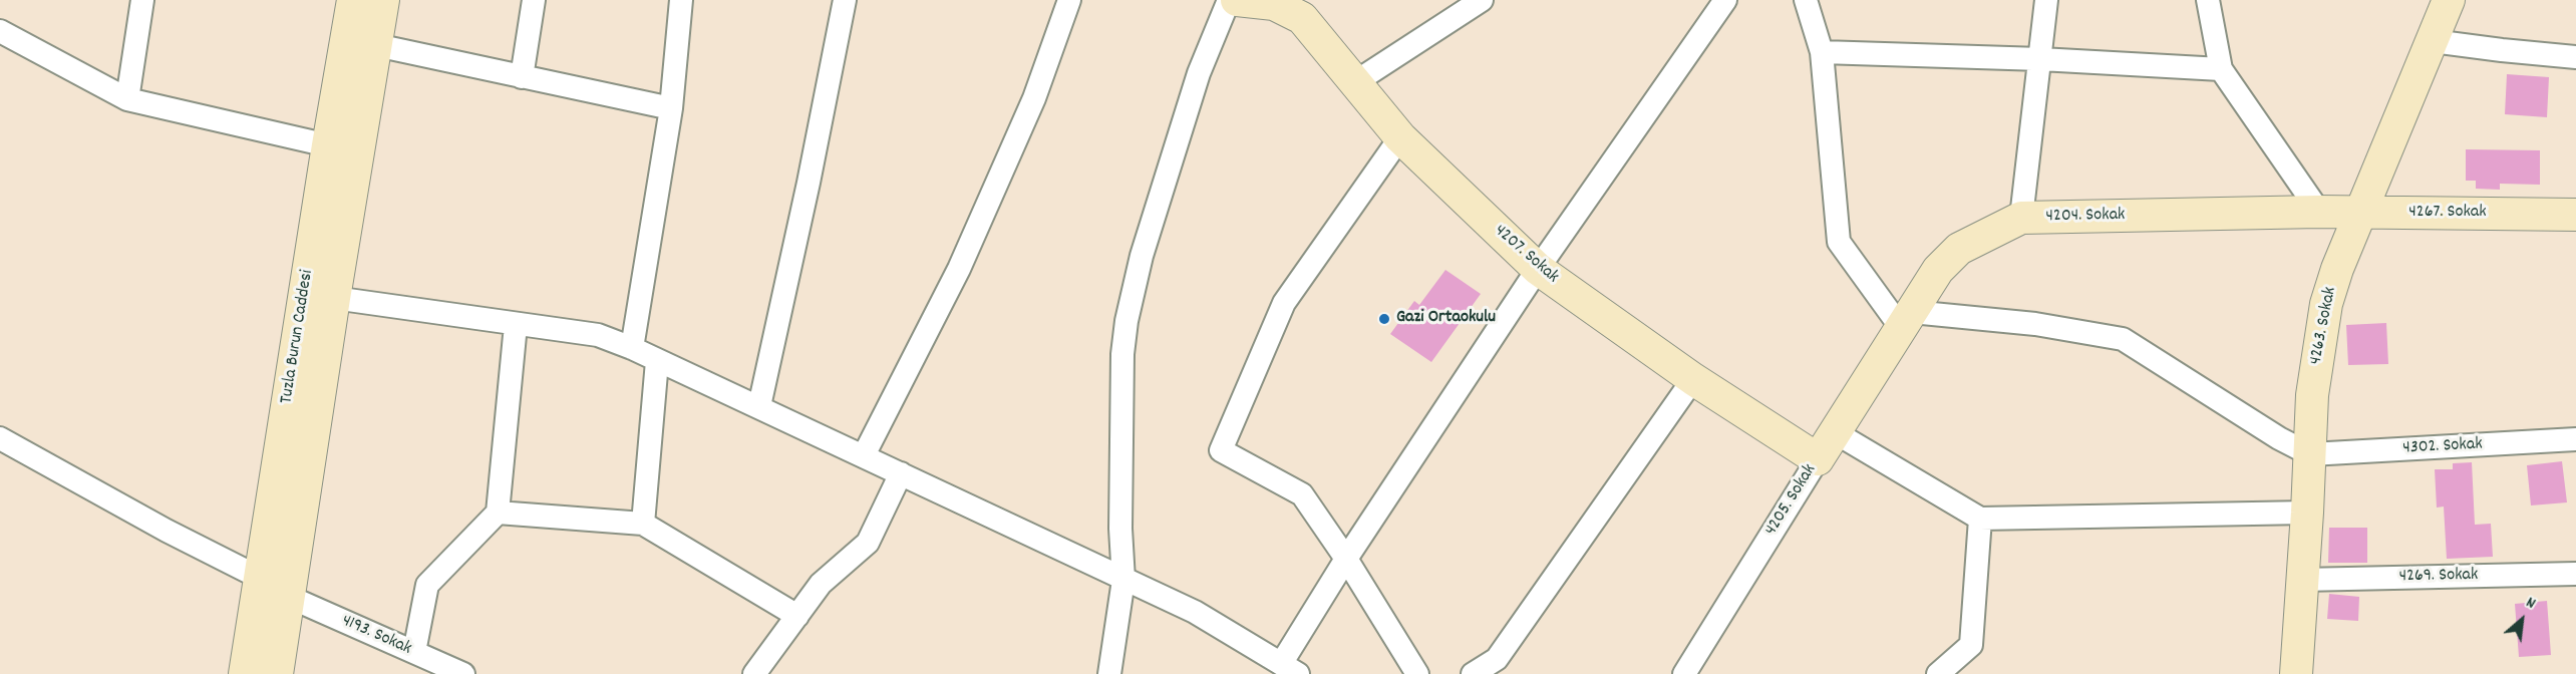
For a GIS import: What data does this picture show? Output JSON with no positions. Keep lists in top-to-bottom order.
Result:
{
  "streets": {
    "street": [
      "4267. Sokak",
      "4204. Sokak",
      "4207. Sokak",
      "4263. Sokak",
      "Tuzla Burun Caddesi",
      "4302. Sokak",
      "4205. Sokak",
      "4269. Sokak",
      "4193. Sokak"
    ]
  },
  "crossings": [
    ["4267. Sokak", "4204. Sokak"],
    ["4267. Sokak", "4263. Sokak"],
    ["4204. Sokak", "4205. Sokak"],
    ["4207. Sokak", "4205. Sokak"],
    ["4263. Sokak", "4302. Sokak"],
    ["4263. Sokak", "4269. Sokak"],
    ["Tuzla Burun Caddesi", "4193. Sokak"]
  ],
  "places": ["Gazi Ortaokulu"],
  "north": "top right"
}
